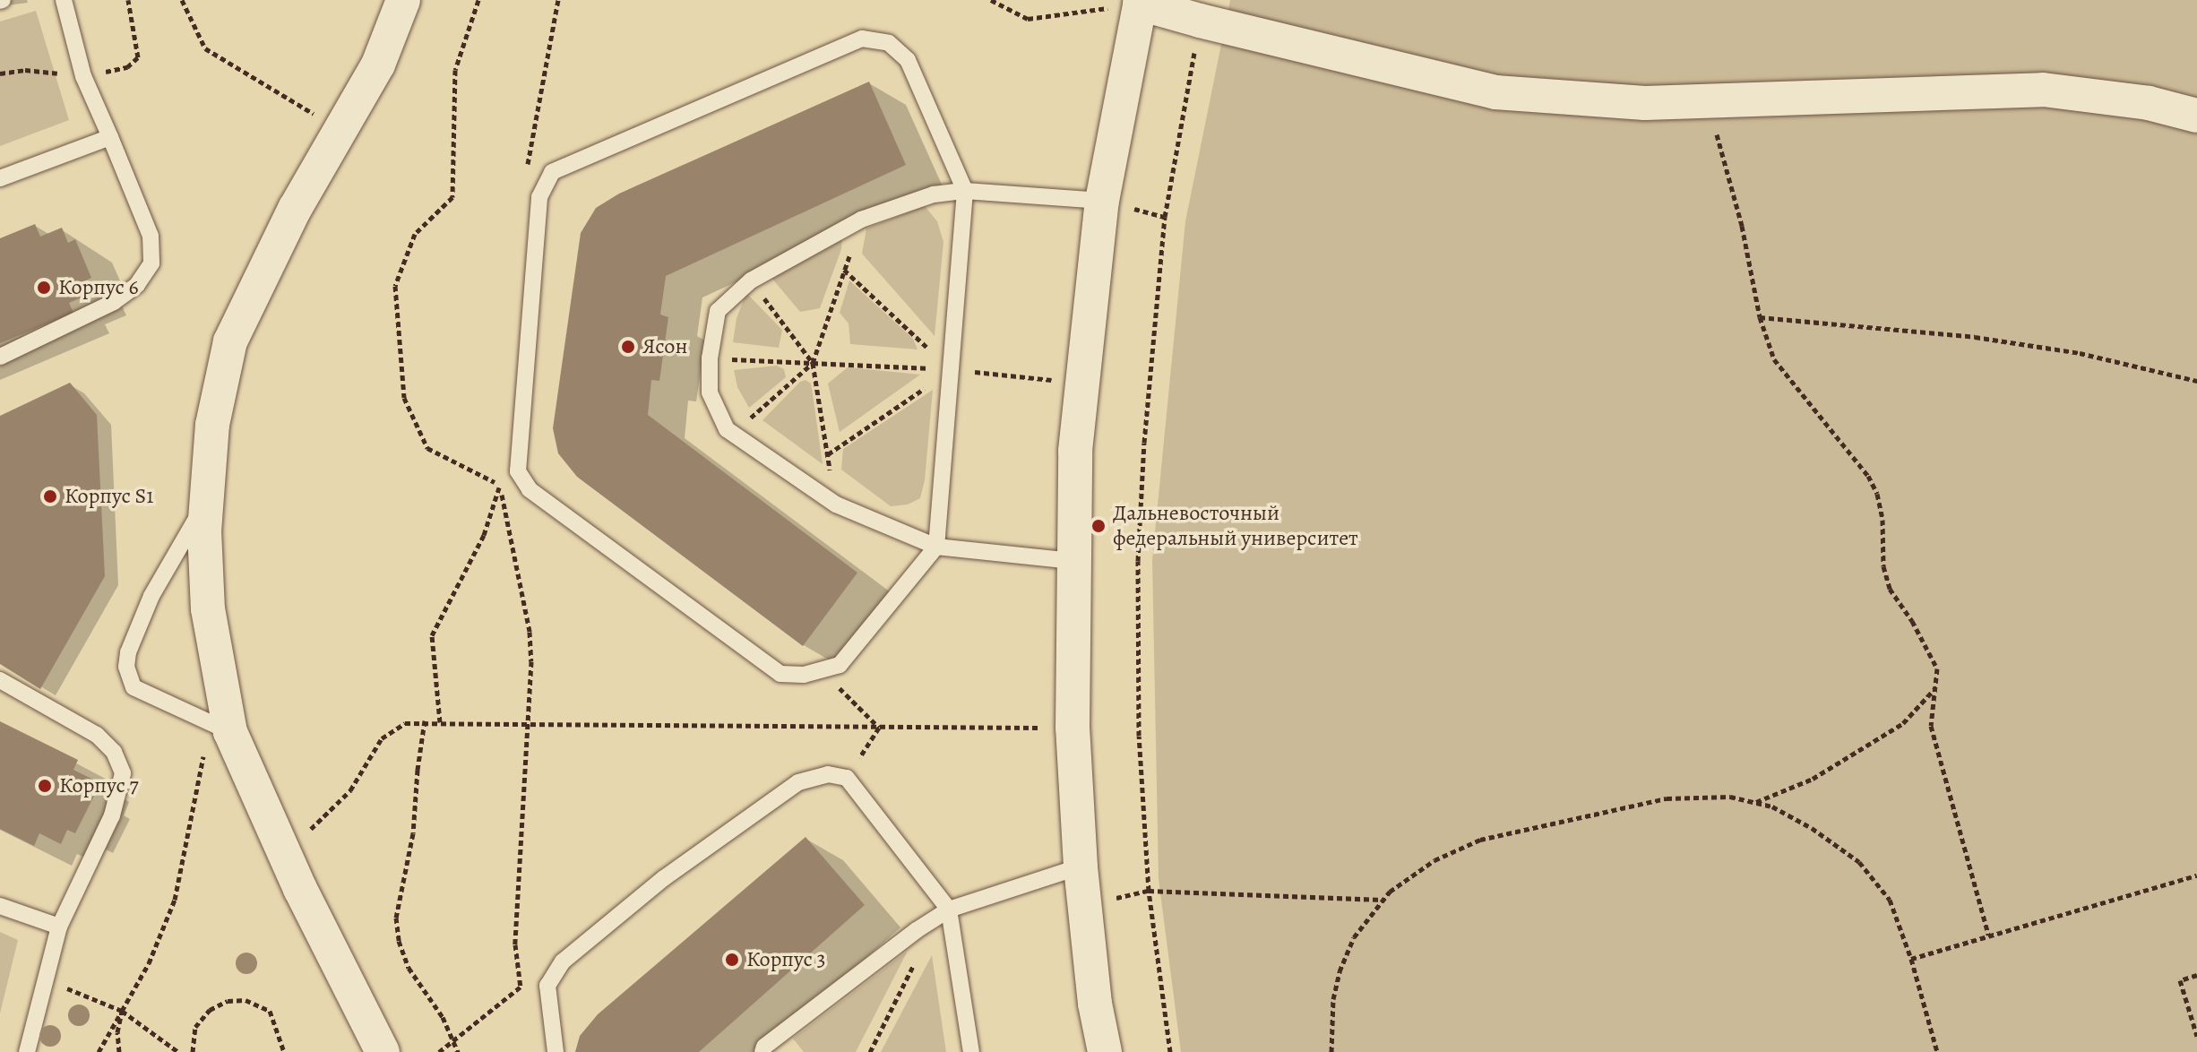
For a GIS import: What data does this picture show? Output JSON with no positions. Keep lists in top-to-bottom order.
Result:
{
  "places": [
    "Корпус 6",
    "Ясон",
    "Корпус S1",
    "Дальневосточный федеральный университет",
    "Корпус 7",
    "Корпус 3"
  ]
}
